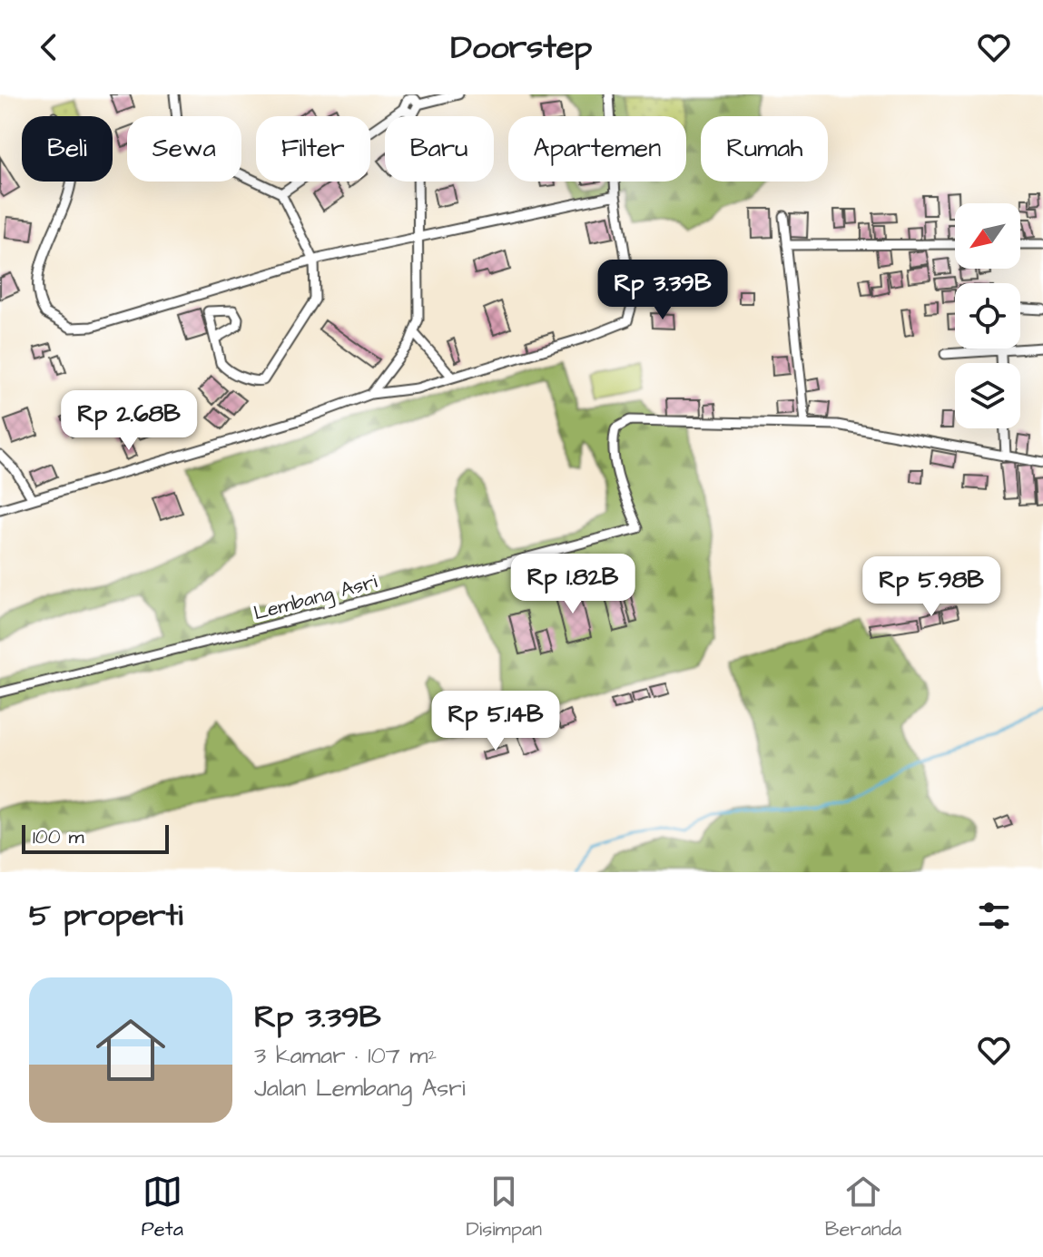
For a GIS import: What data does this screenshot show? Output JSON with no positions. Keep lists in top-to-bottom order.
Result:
{
  "streets": {
    "street": ["Lembang Asri"]
  },
  "scale_bar": "100 m",
  "north": "bottom left",
  "page": {
    "header": "Doorstep",
    "chip": [
      "Beli",
      "Sewa",
      "Filter",
      "Baru",
      "Apartemen",
      "Rumah"
    ],
    "price": [
      "Rp 3.39B",
      "Rp 2.68B",
      "Rp 1.82B",
      "Rp 5.98B",
      "Rp 5.14B"
    ],
    "scale": "100 m",
    "heading": "5 properti",
    "list": [
      {
        "name": "Rp 3.39B",
        "note": "3 kamar · 107 m² · Jalan Lembang Asri"
      }
    ],
    "tabs": ["Peta", "Disimpan", "Beranda"]
  }
}
